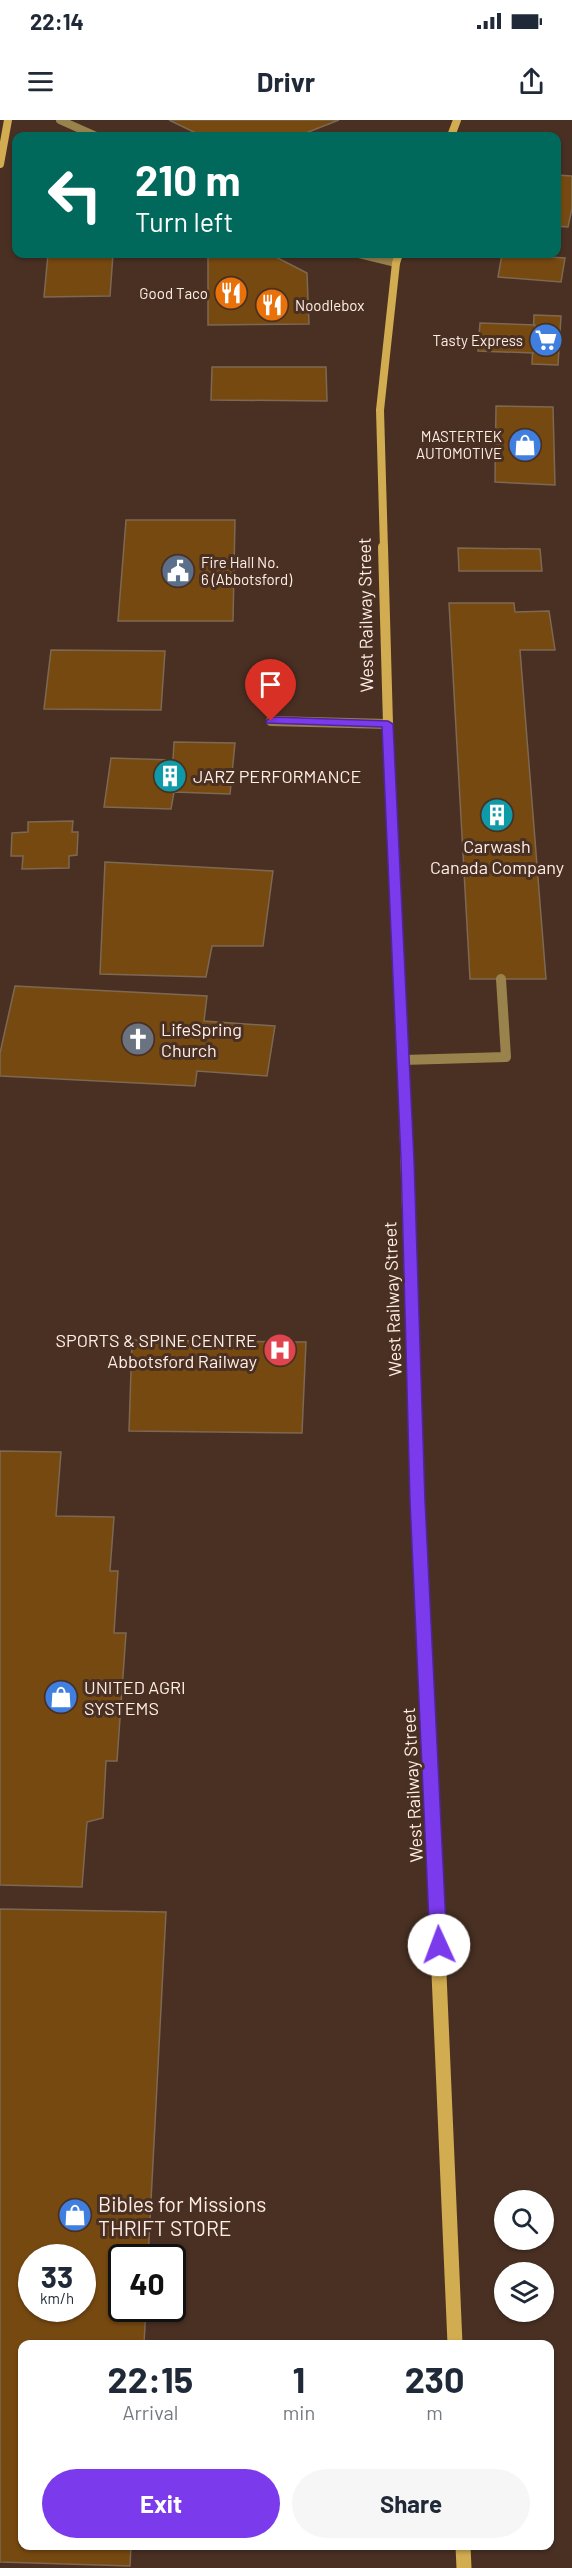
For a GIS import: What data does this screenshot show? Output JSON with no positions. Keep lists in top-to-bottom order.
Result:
{
  "streets": {
    "street": ["West Railway Street"]
  },
  "places": {
    "restaurant": ["Good Taco", "Noodlebox"],
    "supermarket": ["Tasty Express"],
    "shop": ["MASTERTEK AUTOMOTIVE", "UNITED AGRI SYSTEMS", "Bibles for Missions THRIFT STORE"],
    "public building": ["Fire Hall No. 6 (Abbotsford)"],
    "building": ["JARZ PERFORMANCE", "Carwash Canada Company"],
    "church": ["LifeSpring Church"],
    "hospital": ["SPORTS & SPINE CENTRE Abbotsford Railway"]
  },
  "page": {
    "status": "22:14",
    "header": "Drivr",
    "turn": ["210 m", "Turn left"],
    "speed": "33 km/h",
    "limit": "40",
    "eta": [
      "22:15",
      "Arrival",
      "1",
      "min",
      "230",
      "m"
    ],
    "buttons": ["Exit", "Share"]
  }
}
